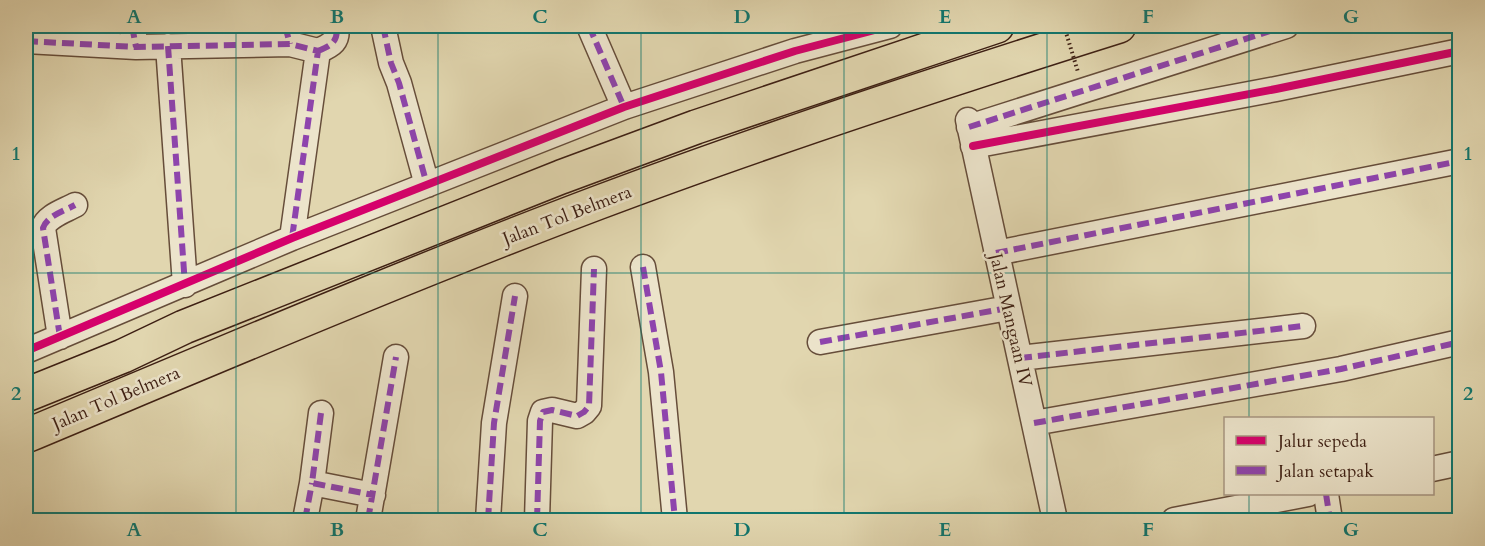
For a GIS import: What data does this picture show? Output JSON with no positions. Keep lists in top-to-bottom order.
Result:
{
  "streets": {
    "highway": ["Jalan Tol Belmera"],
    "street": ["Jalan Mangaan IV"]
  },
  "legend": ["Jalur sepeda", "Jalan setapak"],
  "grid": {
    "columns": [
      "A",
      "B",
      "C",
      "D",
      "E",
      "F",
      "G"
    ],
    "rows": ["1", "2"]
  }
}
